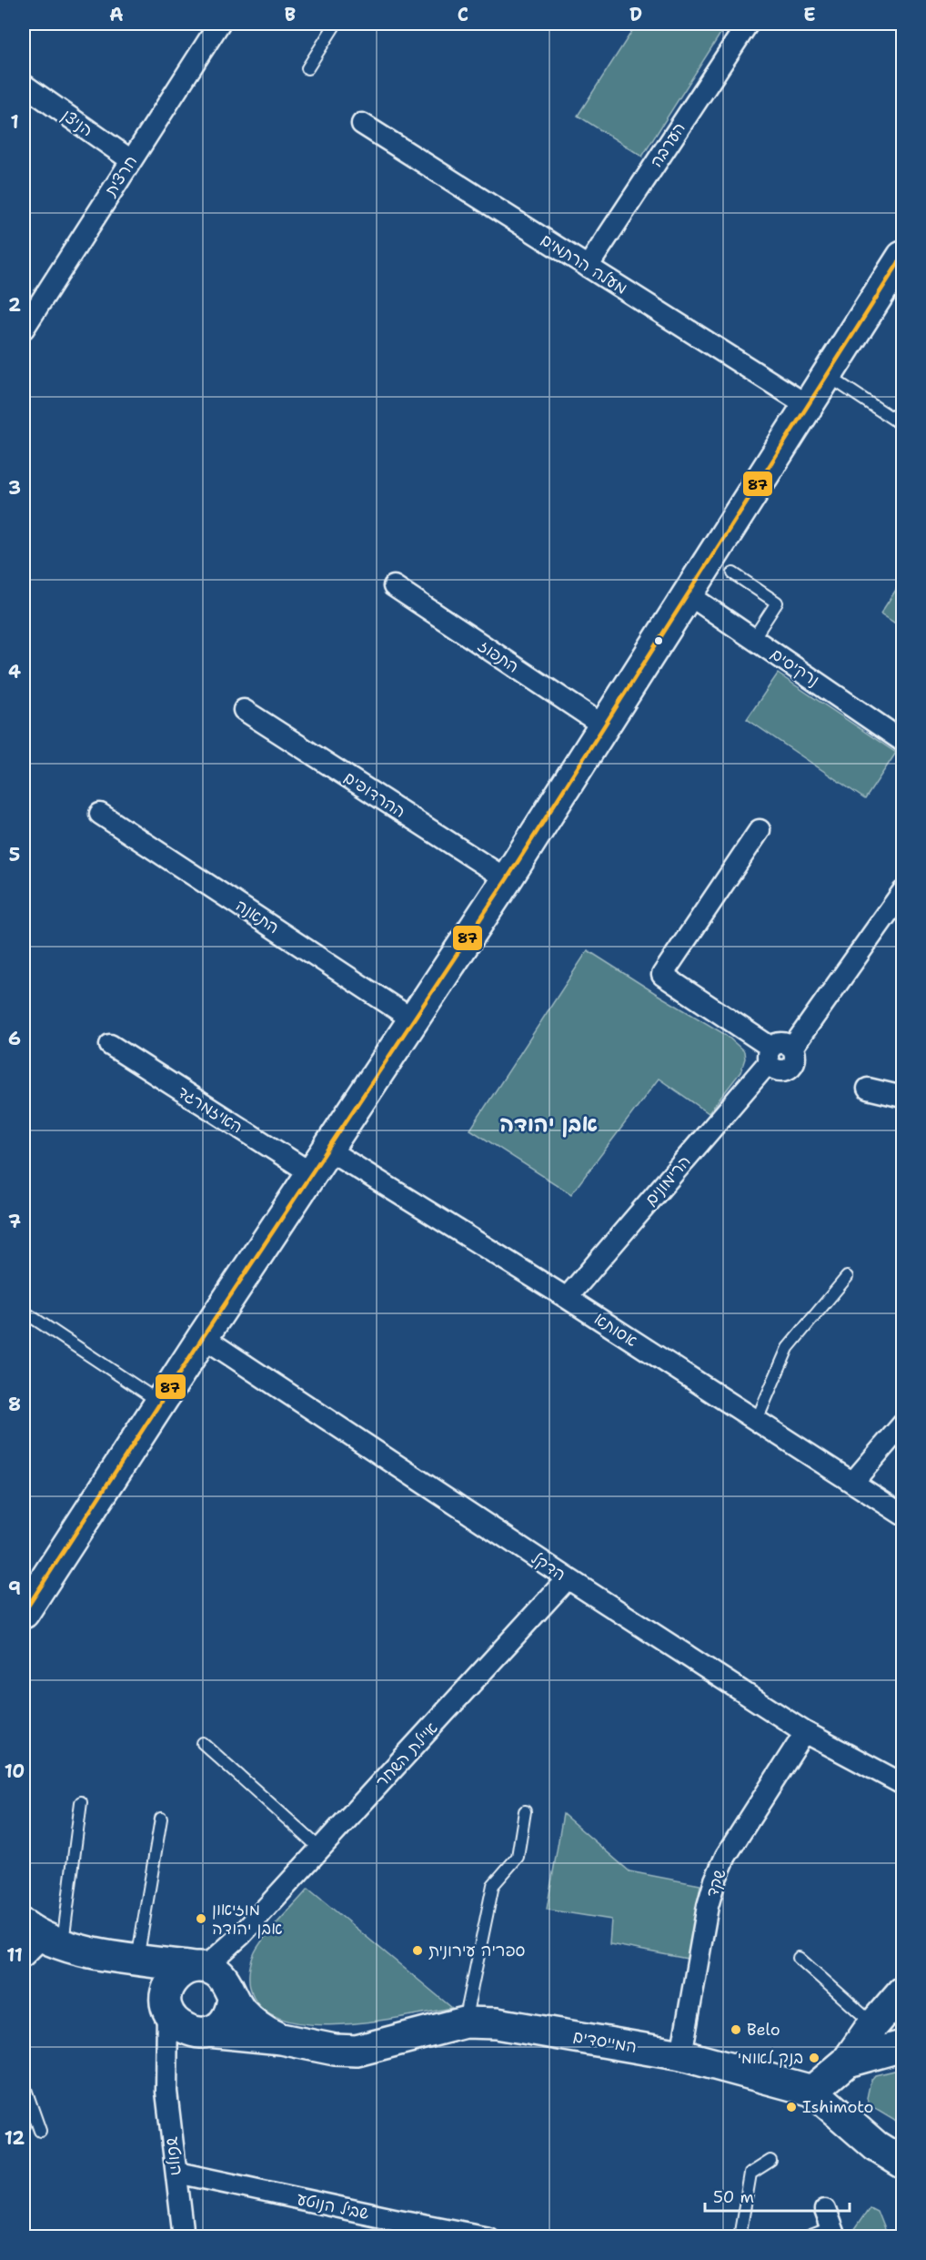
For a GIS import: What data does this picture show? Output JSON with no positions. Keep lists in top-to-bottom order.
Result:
{
  "streets": {
    "street": [
      "הניצן",
      "הערבה",
      "חרצית",
      "מעלה הרתמים",
      "התפוז",
      "נרקיסים",
      "ההרדופים",
      "התאנה",
      "האיזמרגד",
      "הרימונים",
      "אסותא",
      "הדקל",
      "איילת השחר",
      "שקד",
      "המייסדים",
      "הנוטע",
      "שביל הנוטע"
    ]
  },
  "crossings": [
    ["הניצן", "חרצית"],
    ["הערבה", "מעלה הרתמים"],
    ["הרימונים", "אסותא"],
    ["הדקל", "איילת השחר"],
    ["הדקל", "שקד"],
    ["איילת השחר", "המייסדים"],
    ["איילת השחר", "הנוטע"],
    ["שקד", "המייסדים"],
    ["המייסדים", "הנוטע"],
    ["הנוטע", "שביל הנוטע"]
  ],
  "districts": ["אבן יהודה"],
  "places": [
    "מוזיאון אבן יהודה",
    "ספריה עירונית",
    "Belo",
    "בנק לאומי",
    "Ishimoto"
  ],
  "lines": ["transit line 87"],
  "scale_bar": "50 m",
  "grid": {
    "columns": [
      "A",
      "B",
      "C",
      "D",
      "E"
    ],
    "rows": [
      "1",
      "2",
      "3",
      "4",
      "5",
      "6",
      "7",
      "8",
      "9",
      "10",
      "11",
      "12"
    ]
  }
}
